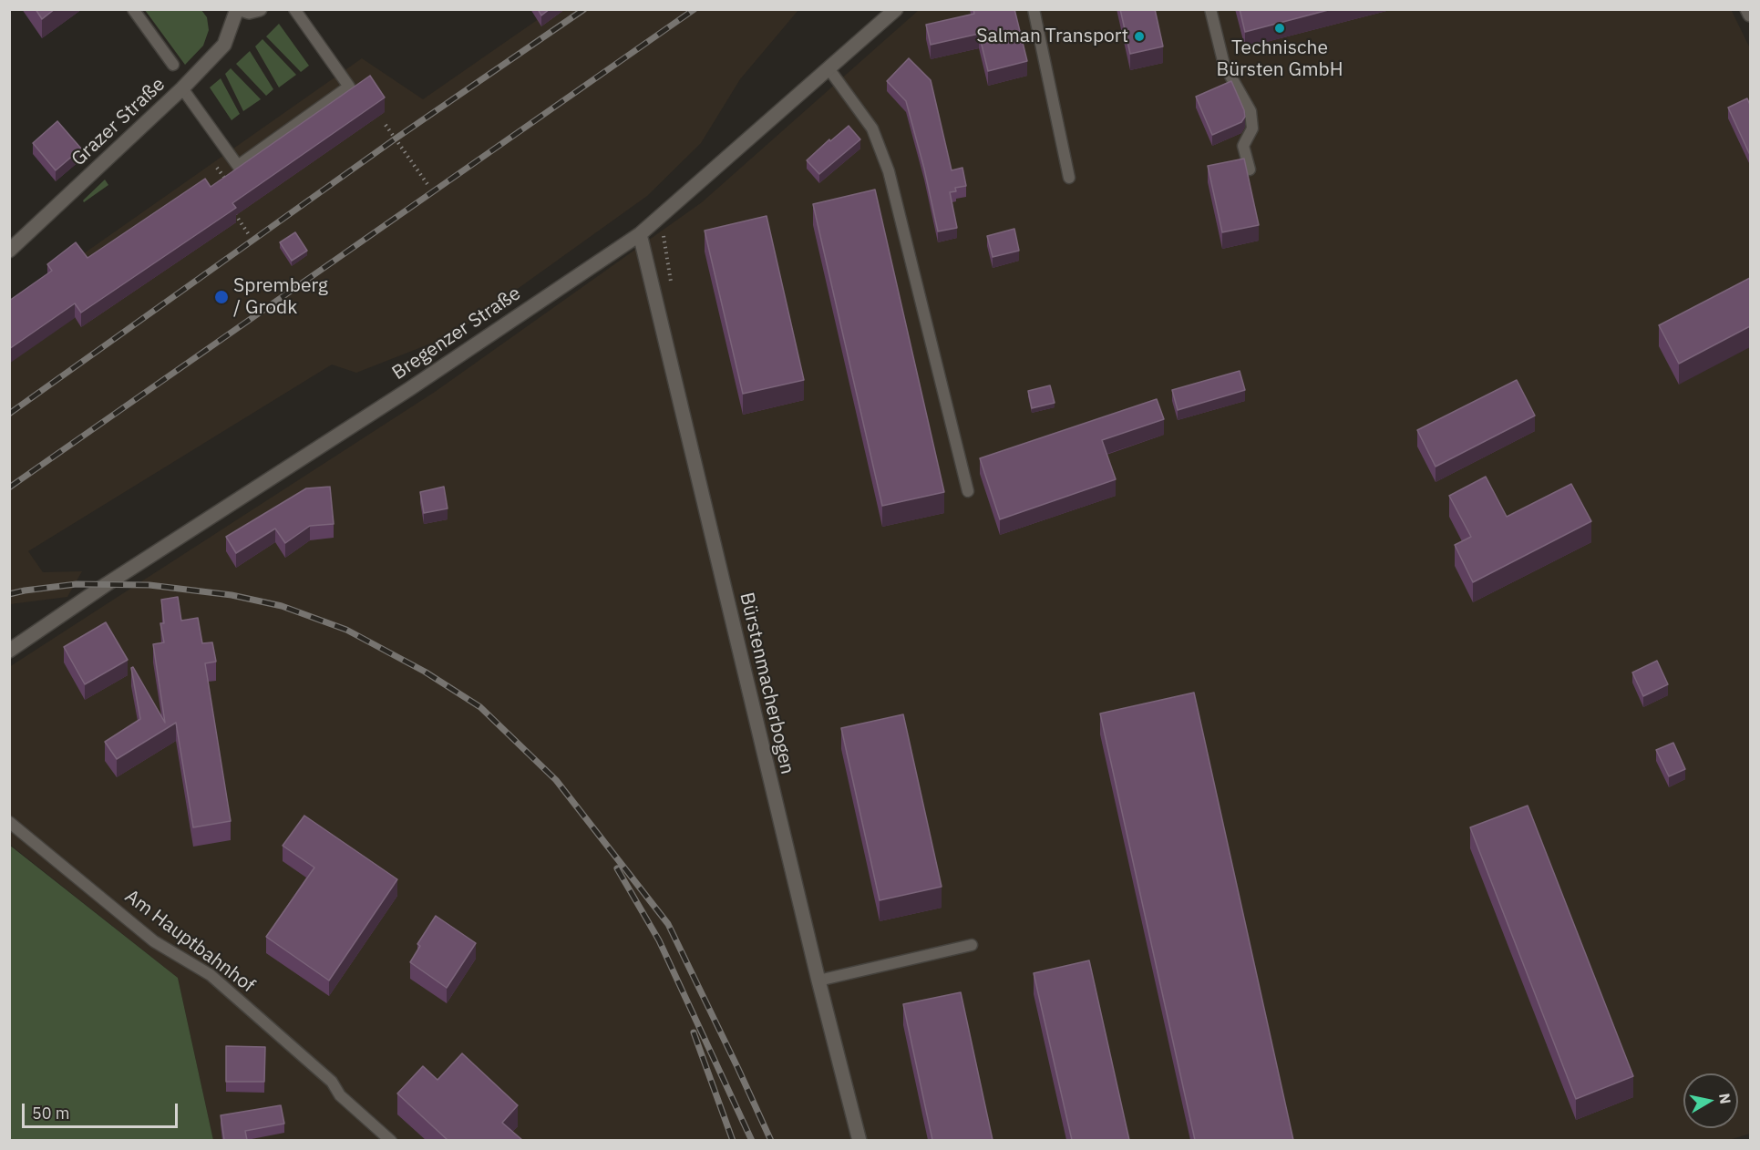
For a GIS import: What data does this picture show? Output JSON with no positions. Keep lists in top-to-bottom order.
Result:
{
  "streets": {
    "street": ["Grazer Straße", "Bregenzer Straße", "Bürstenmacherbogen"],
    "lane": ["Am Hauptbahnhof"]
  },
  "crossings": [
    ["Bregenzer Straße", "Bürstenmacherbogen"]
  ],
  "places": ["Technische Bürsten GmbH", "Salman Transport", "Spremberg / Grodk"],
  "scale_bar": "50 m",
  "north": "right"
}
